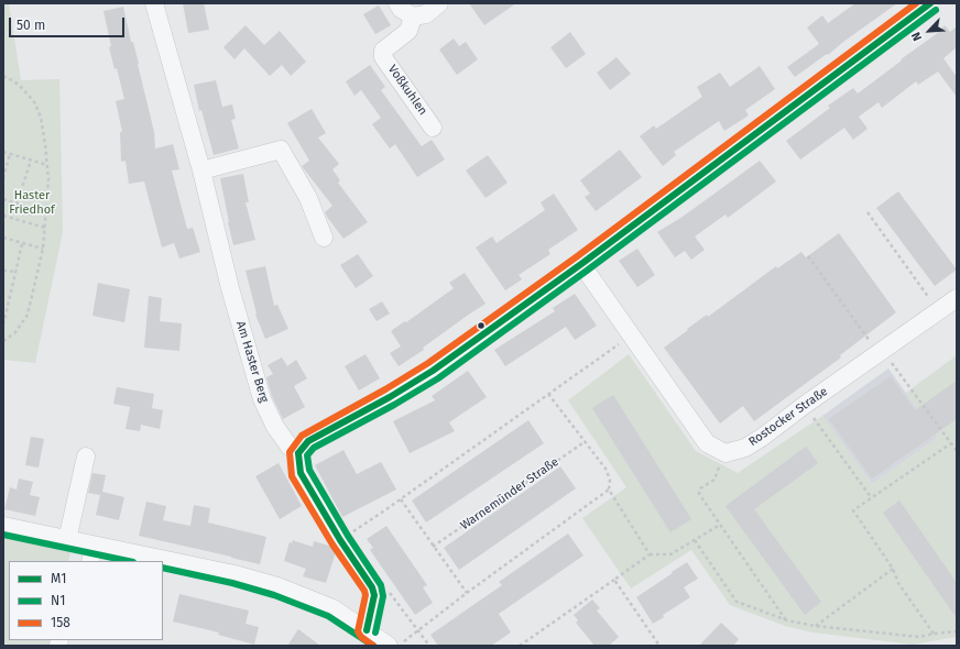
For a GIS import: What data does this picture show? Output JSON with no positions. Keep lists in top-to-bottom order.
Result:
{
  "streets": {
    "street": ["Voßkuhlen", "Am Haster Berg", "Rostocker Straße"],
    "path": ["Warnemünder Straße"]
  },
  "parks": ["Haster Friedhof"],
  "lines": ["transit line M1", "transit line 158", "transit line N1"],
  "legend": ["M1", "N1", "158"],
  "scale_bar": "50 m",
  "north": "bottom left"
}
